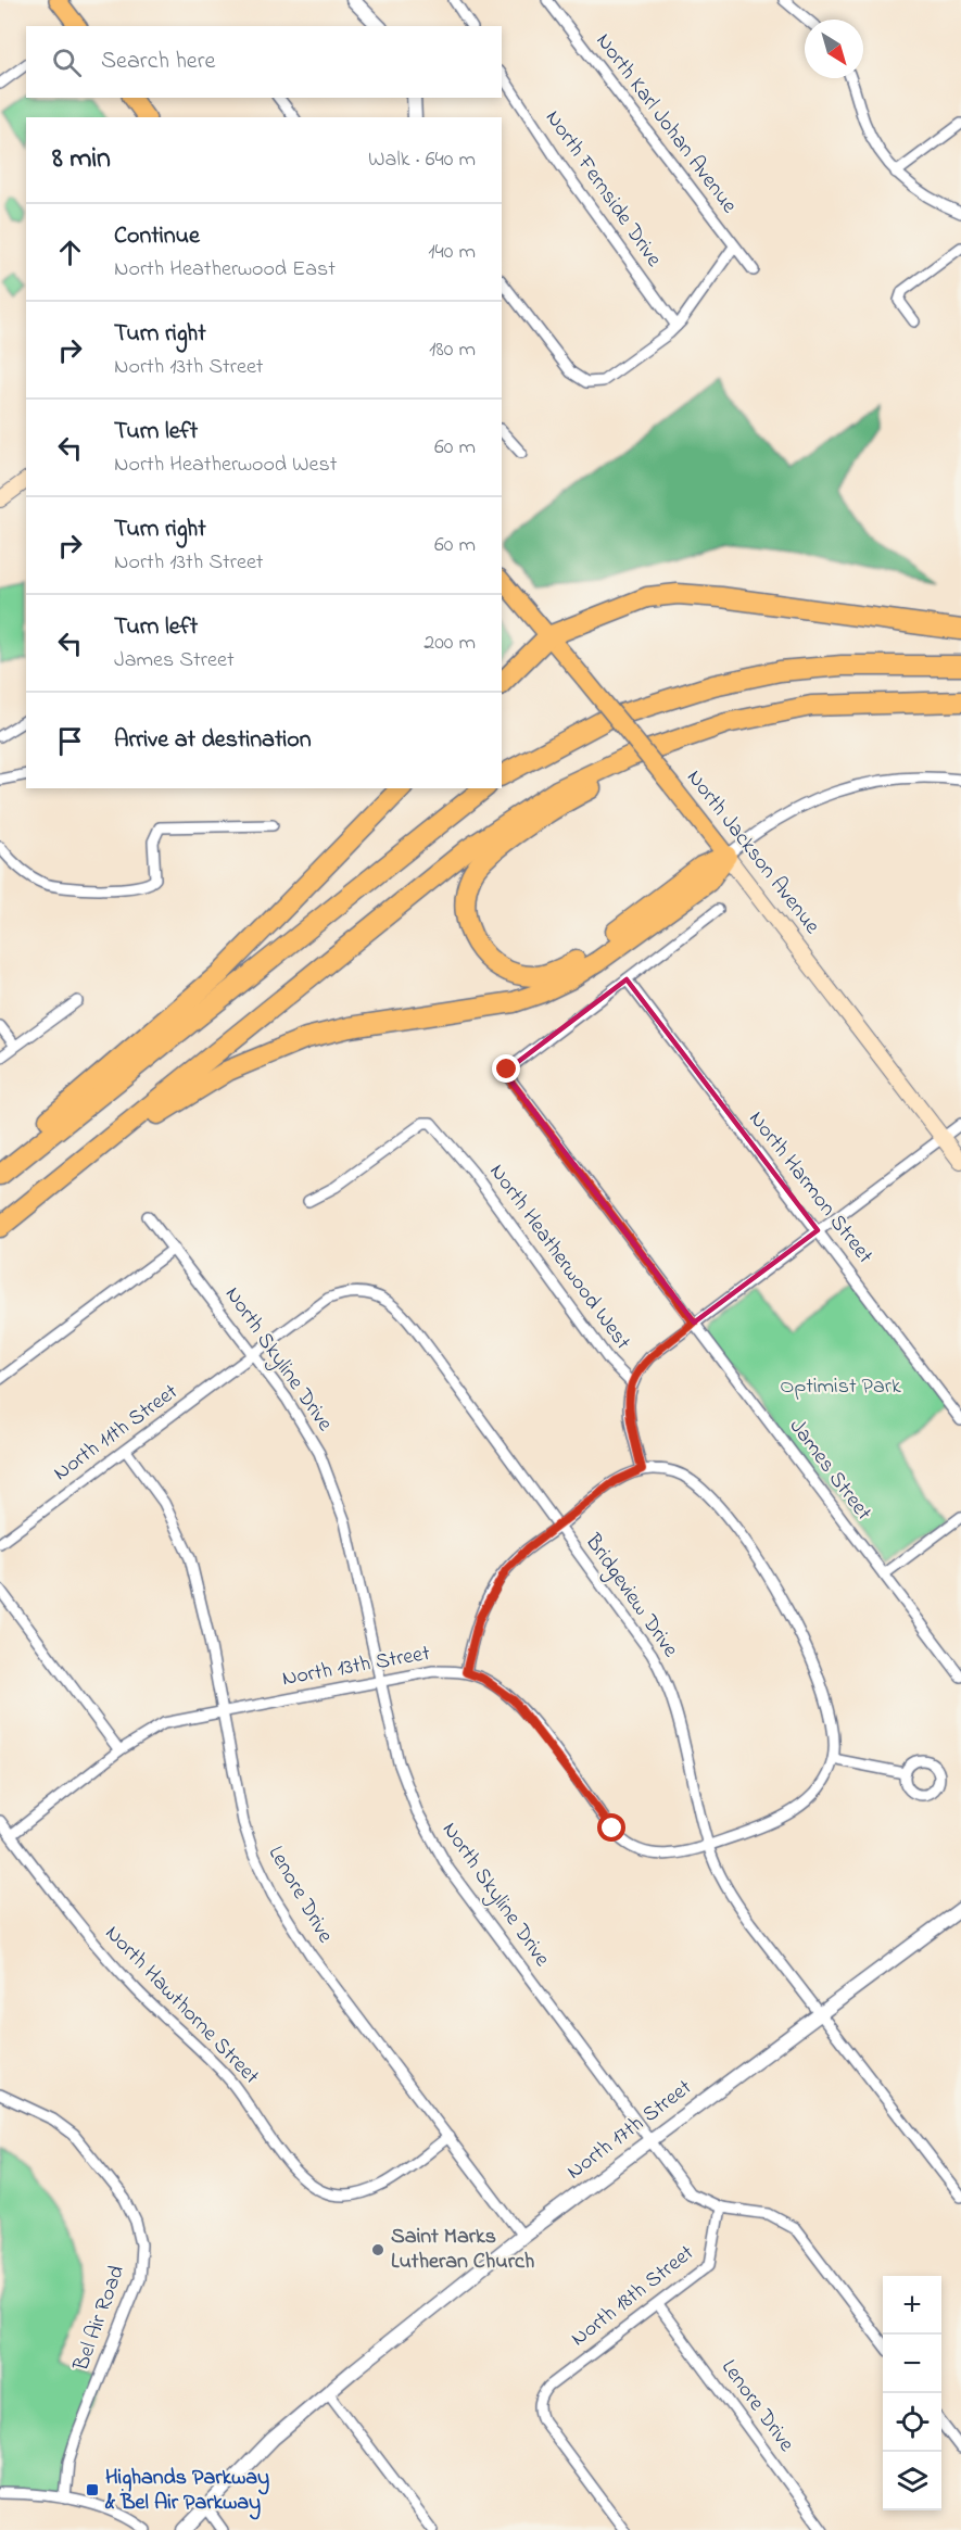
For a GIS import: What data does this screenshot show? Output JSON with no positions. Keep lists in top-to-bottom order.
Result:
{
  "streets": {
    "main road": ["North Jackson Avenue"],
    "street": [
      "North Karl Johan Avenue",
      "North Fernside Drive",
      "North Harmon Street",
      "North Heatherwood West",
      "North Skyline Drive",
      "North 11th Street",
      "James Street",
      "Bridgeview Drive",
      "North 13th Street",
      "Lenore Drive",
      "North Hawthorne Street",
      "North 17th Street",
      "North 18th Street",
      "Bel Air Road"
    ]
  },
  "crossings": [
    ["North Harmon Street", "James Street"],
    ["North Skyline Drive", "North 11th Street"],
    ["North Skyline Drive", "Bridgeview Drive"],
    ["North Skyline Drive", "North 13th Street"],
    ["North Skyline Drive", "North 17th Street"],
    ["North Skyline Drive", "North 18th Street"],
    ["North 11th Street", "Bridgeview Drive"],
    ["North 11th Street", "Lenore Drive"],
    ["Bridgeview Drive", "North 17th Street"],
    ["North 13th Street", "Lenore Drive"],
    ["North 13th Street", "North Hawthorne Street"],
    ["Lenore Drive", "North Hawthorne Street"],
    ["Lenore Drive", "North 17th Street"],
    ["Lenore Drive", "North 18th Street"]
  ],
  "parks": ["Optimist Park"],
  "places": {
    "other": ["Saint Marks Lutheran Church"],
    "transit": ["Highands Parkway & Bel Air Parkway"]
  },
  "north": "bottom right",
  "page": {
    "search": "Search here",
    "heading": ["8 min", "Walk · 640 m"],
    "list": [
      ["Continue", "North Heatherwood East", "140 m"],
      ["Turn right", "North 13th Street", "180 m"],
      ["Turn left", "North Heatherwood West", "60 m"],
      ["Turn right", "North 13th Street", "60 m"],
      ["Turn left", "James Street", "200 m"],
      "Arrive at destination"
    ],
    "map_buttons": ["+", "−"]
  }
}
